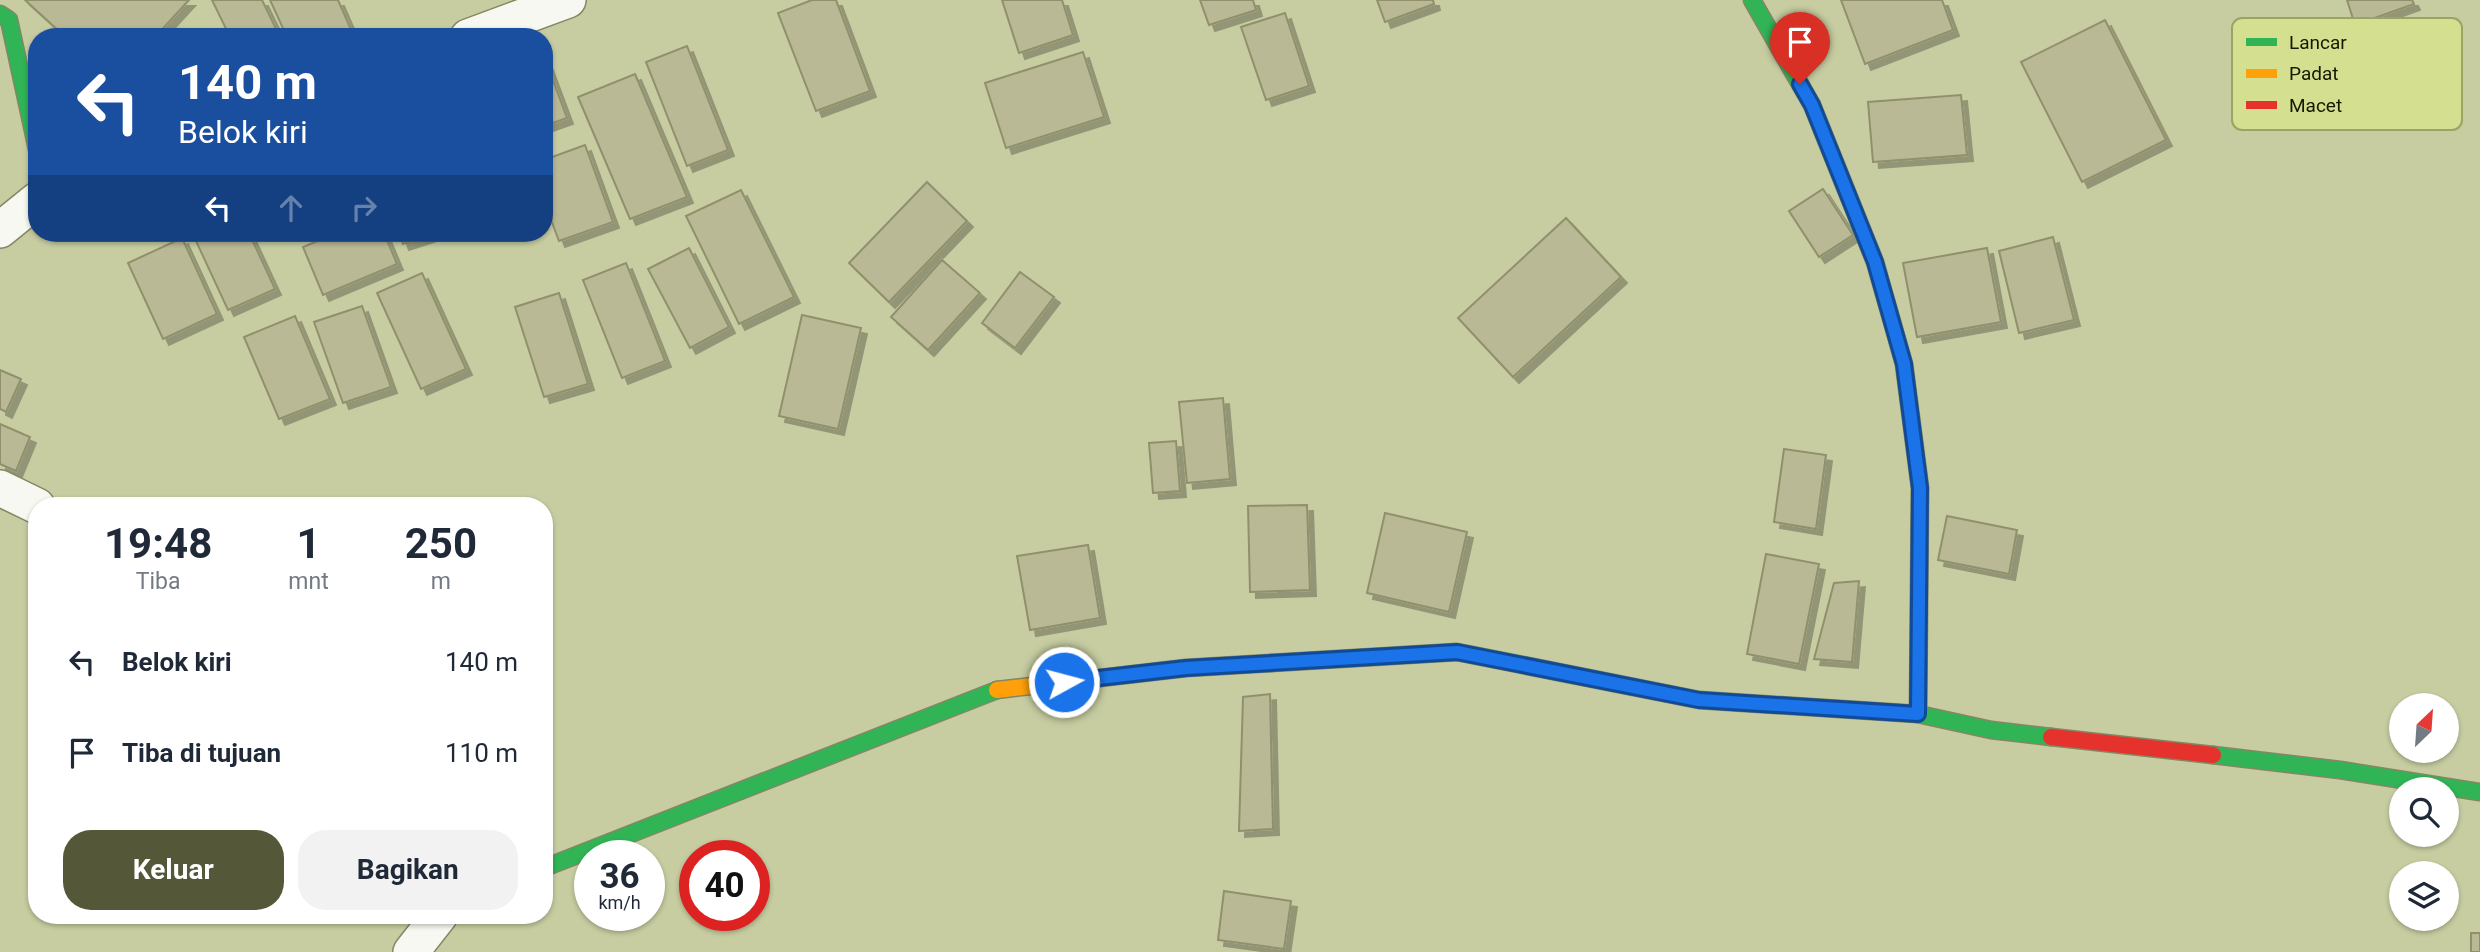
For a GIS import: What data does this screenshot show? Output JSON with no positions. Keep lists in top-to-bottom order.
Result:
{
  "legend": ["Lancar", "Padat", "Macet"],
  "north": "top right",
  "page": {
    "turn": ["140 m", "Belok kiri"],
    "eta": [
      "19:48",
      "Tiba",
      "1",
      "mnt",
      "250",
      "m"
    ],
    "list": [
      {
        "name": "Belok kiri",
        "value": "140 m"
      },
      {
        "name": "Tiba di tujuan",
        "value": "110 m"
      }
    ],
    "buttons": ["Keluar", "Bagikan"],
    "speed": "36 km/h",
    "limit": "40"
  }
}
